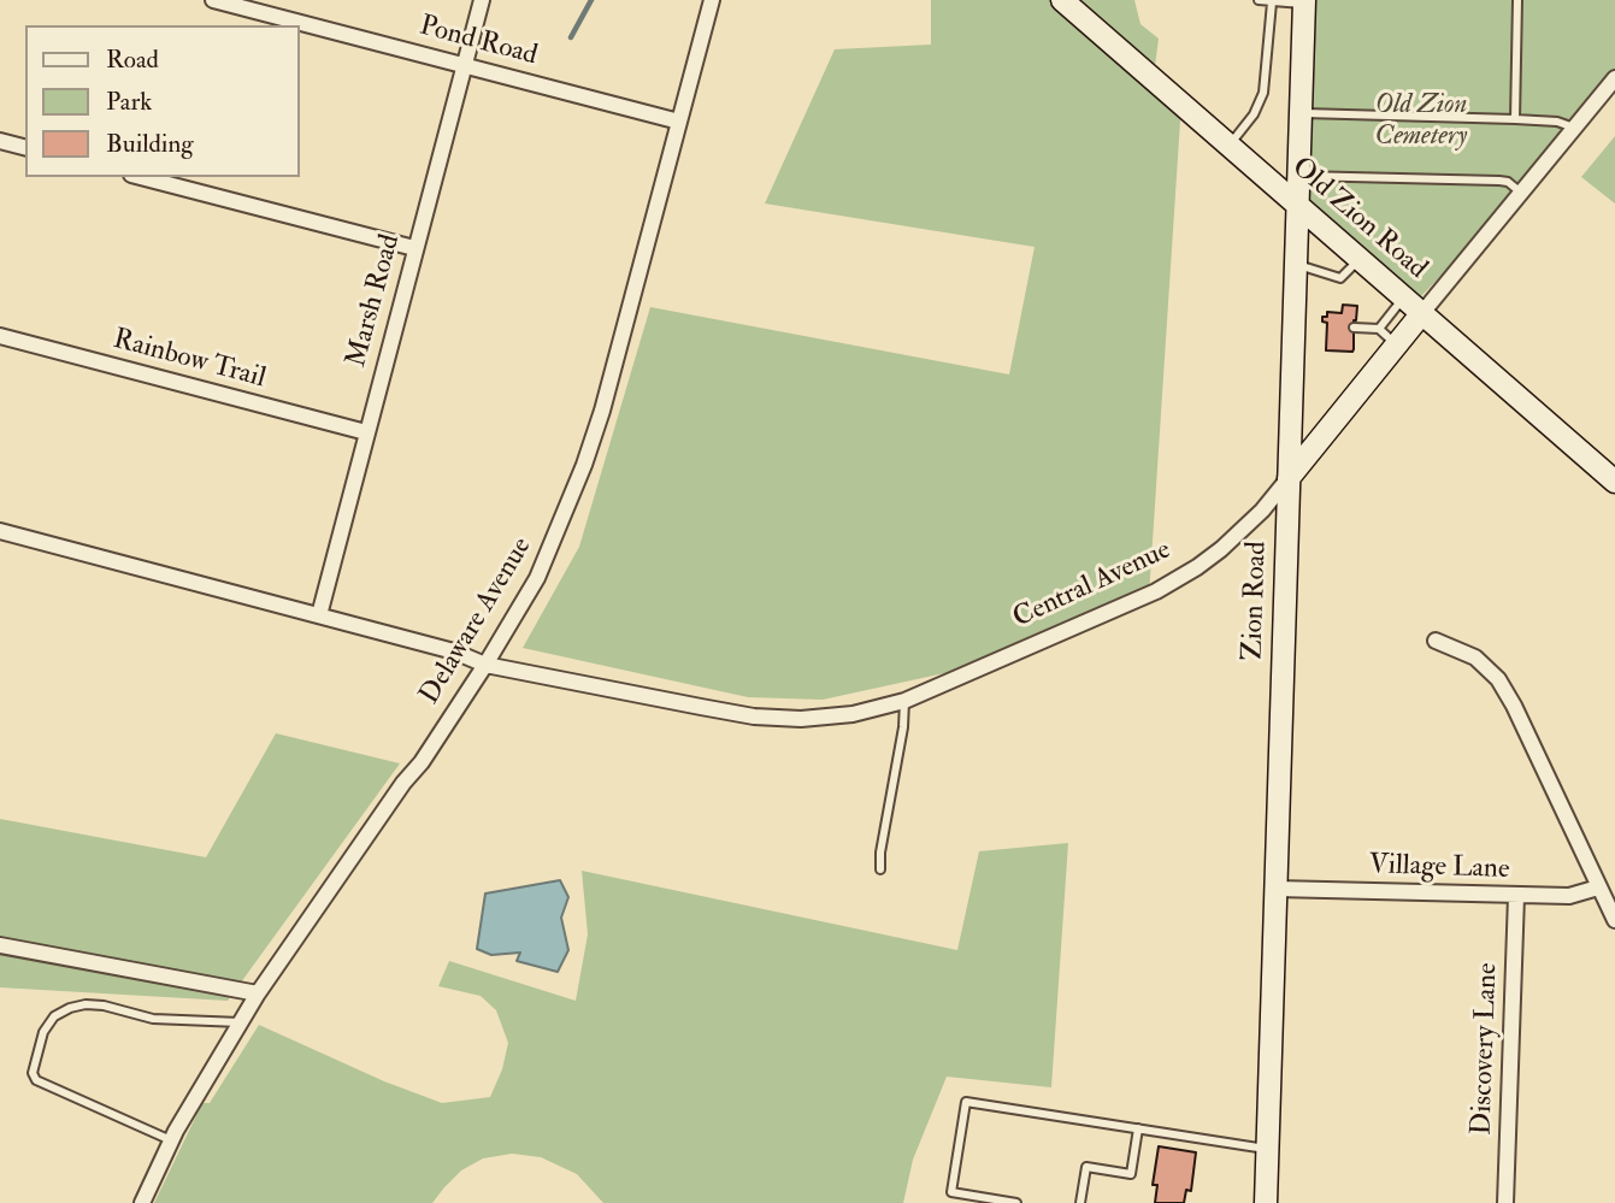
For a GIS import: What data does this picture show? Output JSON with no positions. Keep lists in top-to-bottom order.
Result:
{
  "streets": {
    "street": [
      "Pond Road",
      "Old Zion Road",
      "Marsh Road",
      "Rainbow Trail",
      "Central Avenue",
      "Zion Road",
      "Delaware Avenue",
      "Village Lane",
      "Discovery Lane"
    ]
  },
  "crossings": [
    ["Pond Road", "Marsh Road"],
    ["Pond Road", "Delaware Avenue"],
    ["Old Zion Road", "Central Avenue"],
    ["Old Zion Road", "Zion Road"],
    ["Marsh Road", "Rainbow Trail"],
    ["Central Avenue", "Zion Road"],
    ["Central Avenue", "Delaware Avenue"],
    ["Zion Road", "Village Lane"],
    ["Village Lane", "Discovery Lane"]
  ],
  "parks": ["Old Zion Cemetery"],
  "legend": ["Road", "Park", "Building"]
}
